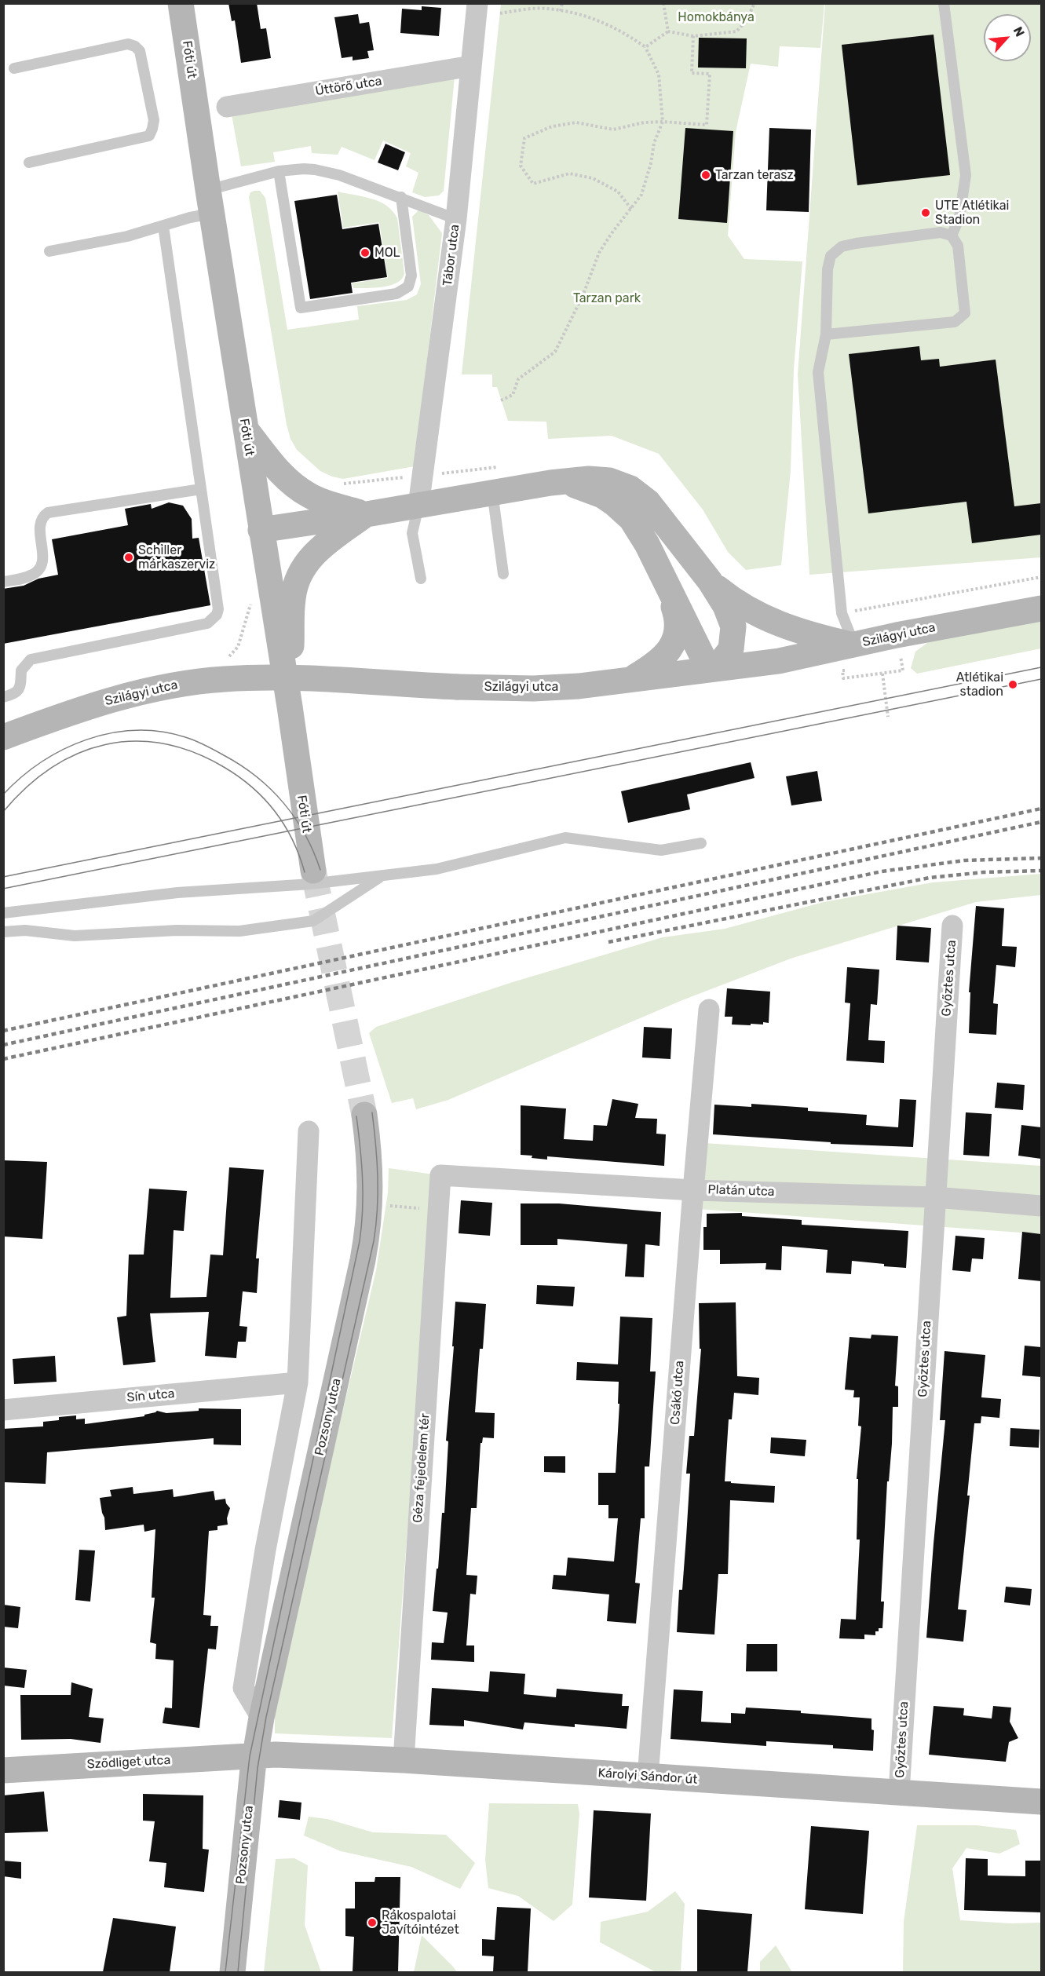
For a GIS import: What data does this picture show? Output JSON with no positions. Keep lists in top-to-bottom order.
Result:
{
  "streets": {
    "street": [
      "Fóti út",
      "Úttörő utca",
      "Tábor utca",
      "Szilágyi utca",
      "Győztes utca",
      "Platán utca",
      "Csákó utca",
      "Sín utca",
      "Pozsony utca",
      "Géza fejedelem tér",
      "Sződliget utca",
      "Károlyi Sándor út"
    ]
  },
  "crossings": [
    ["Úttörő utca", "Tábor utca"],
    ["Győztes utca", "Platán utca"],
    ["Győztes utca", "Károlyi Sándor út"],
    ["Platán utca", "Csákó utca"],
    ["Platán utca", "Géza fejedelem tér"],
    ["Csákó utca", "Károlyi Sándor út"],
    ["Pozsony utca", "Sződliget utca"],
    ["Pozsony utca", "Károlyi Sándor út"],
    ["Géza fejedelem tér", "Károlyi Sándor út"],
    ["Sződliget utca", "Károlyi Sándor út"]
  ],
  "parks": ["Homokbánya", "Tarzan park"],
  "places": [
    "Tarzan terasz",
    "UTE Atlétikai Stadion",
    "MOL",
    "Schiller márkaszerviz",
    "Atlétikai stadion",
    "Rákospalotai Javítóintézet"
  ],
  "north": "top right"
}
